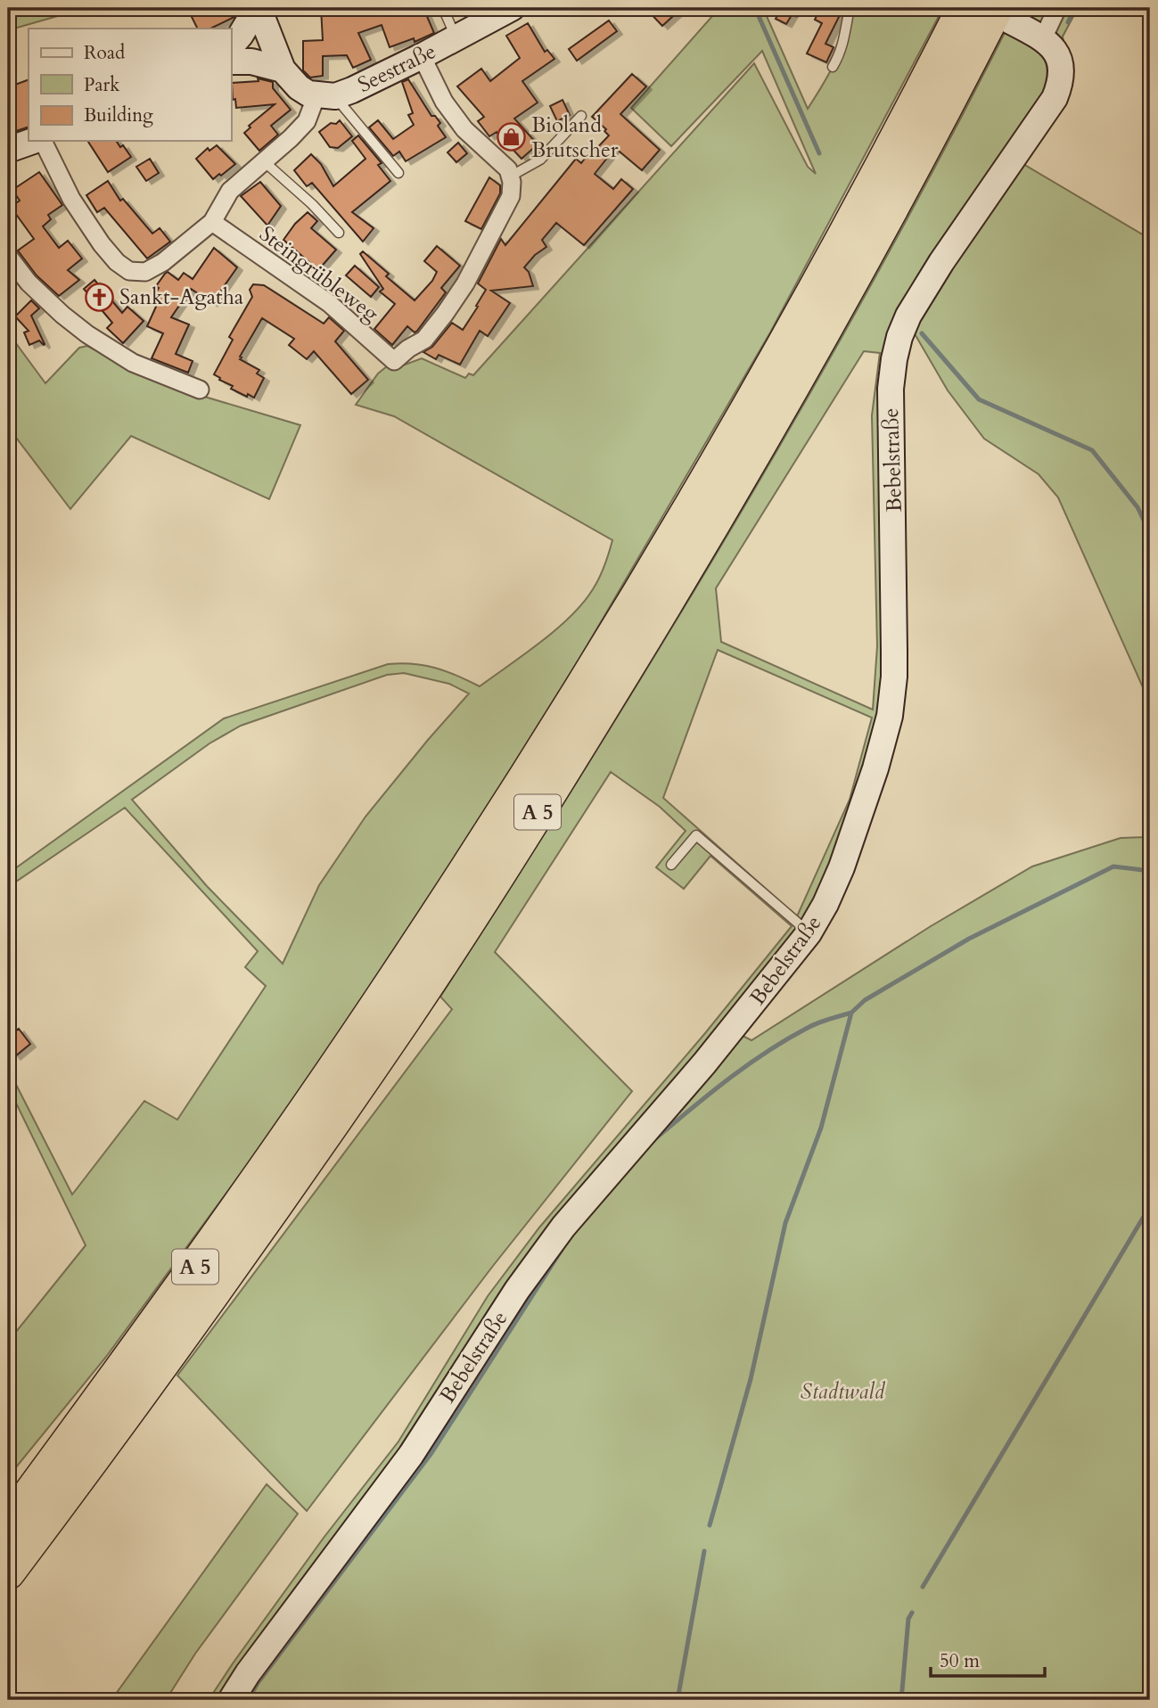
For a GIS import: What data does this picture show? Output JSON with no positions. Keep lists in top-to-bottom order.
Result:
{
  "streets": {
    "highway": ["A 5"],
    "street": ["Seestraße", "Steingrübleweg", "Bebelstraße"]
  },
  "parks": ["Stadtwald"],
  "places": {
    "shop": ["Bioland Brutscher"],
    "church": ["Sankt-Agatha"]
  },
  "legend": ["Road", "Park", "Building"],
  "scale_bar": "50 m"
}
